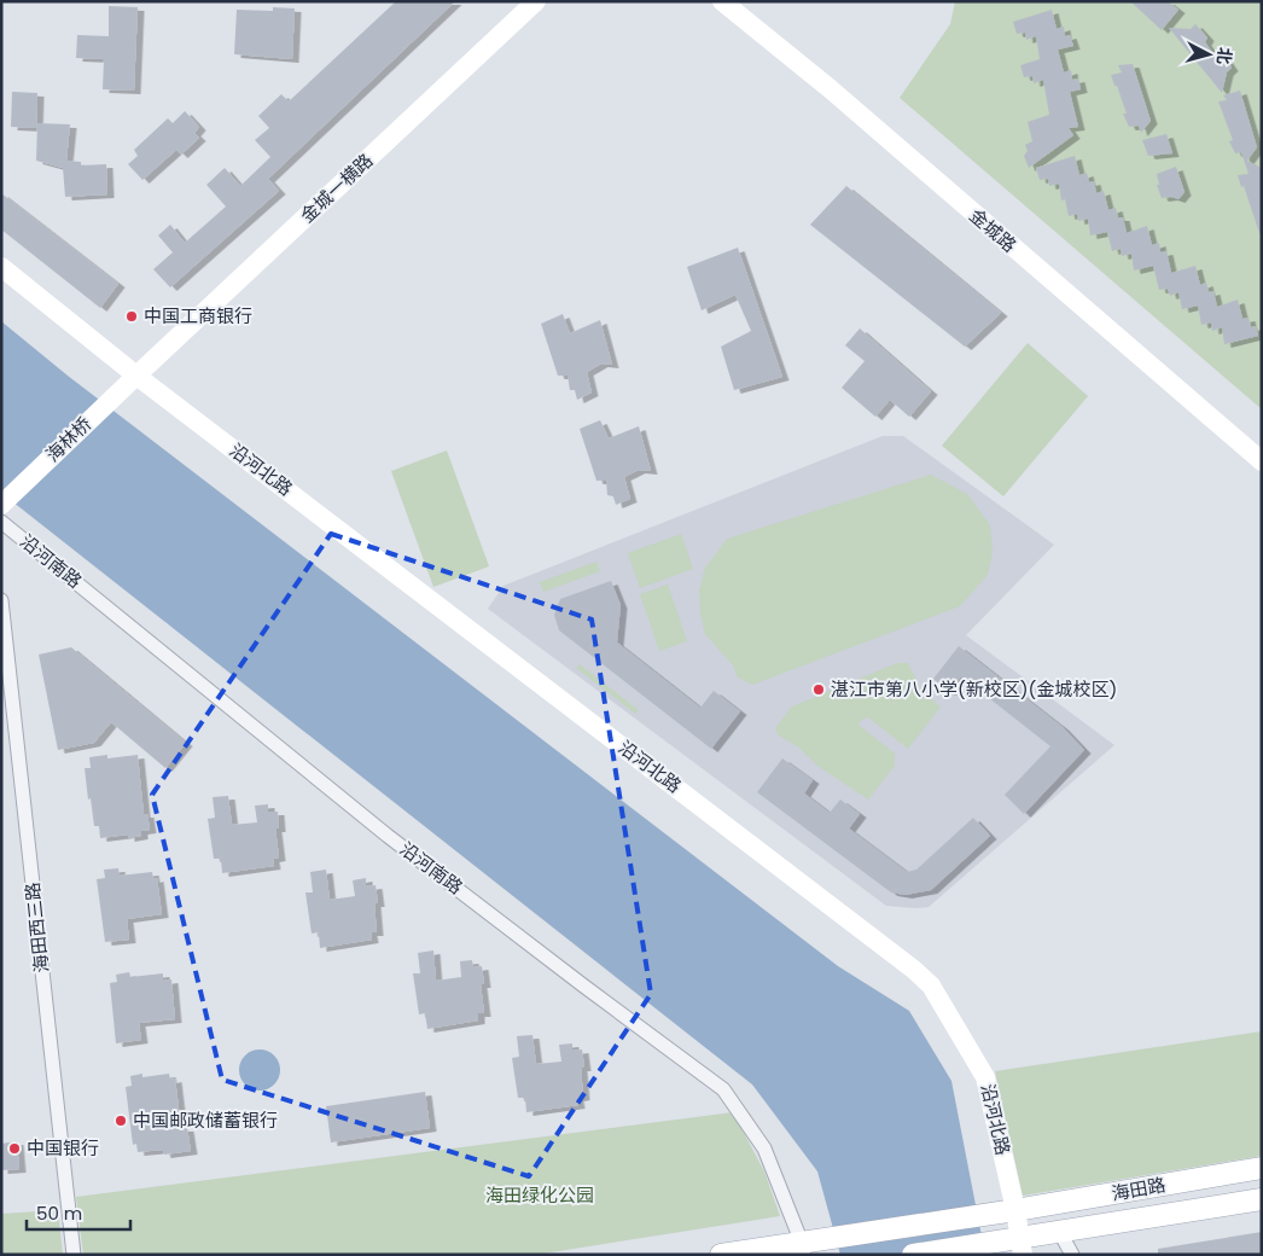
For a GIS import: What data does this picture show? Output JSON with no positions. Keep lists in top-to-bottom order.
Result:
{
  "streets": {
    "main road": ["海田路"],
    "street": [
      "金城一横路",
      "金城路",
      "海林桥",
      "沿河北路",
      "沿河南路",
      "海田西三路"
    ]
  },
  "crossings": [
    ["金城一横路", "海林桥"],
    ["金城一横路", "沿河北路"],
    ["海林桥", "沿河北路"],
    ["沿河北路", "海田路"],
    ["沿河南路", "海田路"]
  ],
  "parks": ["海田绿化公园"],
  "places": [
    "中国工商银行",
    "湛江市第八小学(新校区)(金城校区)",
    "中国邮政储蓄银行",
    "中国银行"
  ],
  "scale_bar": "50 m",
  "north": "right"
}
